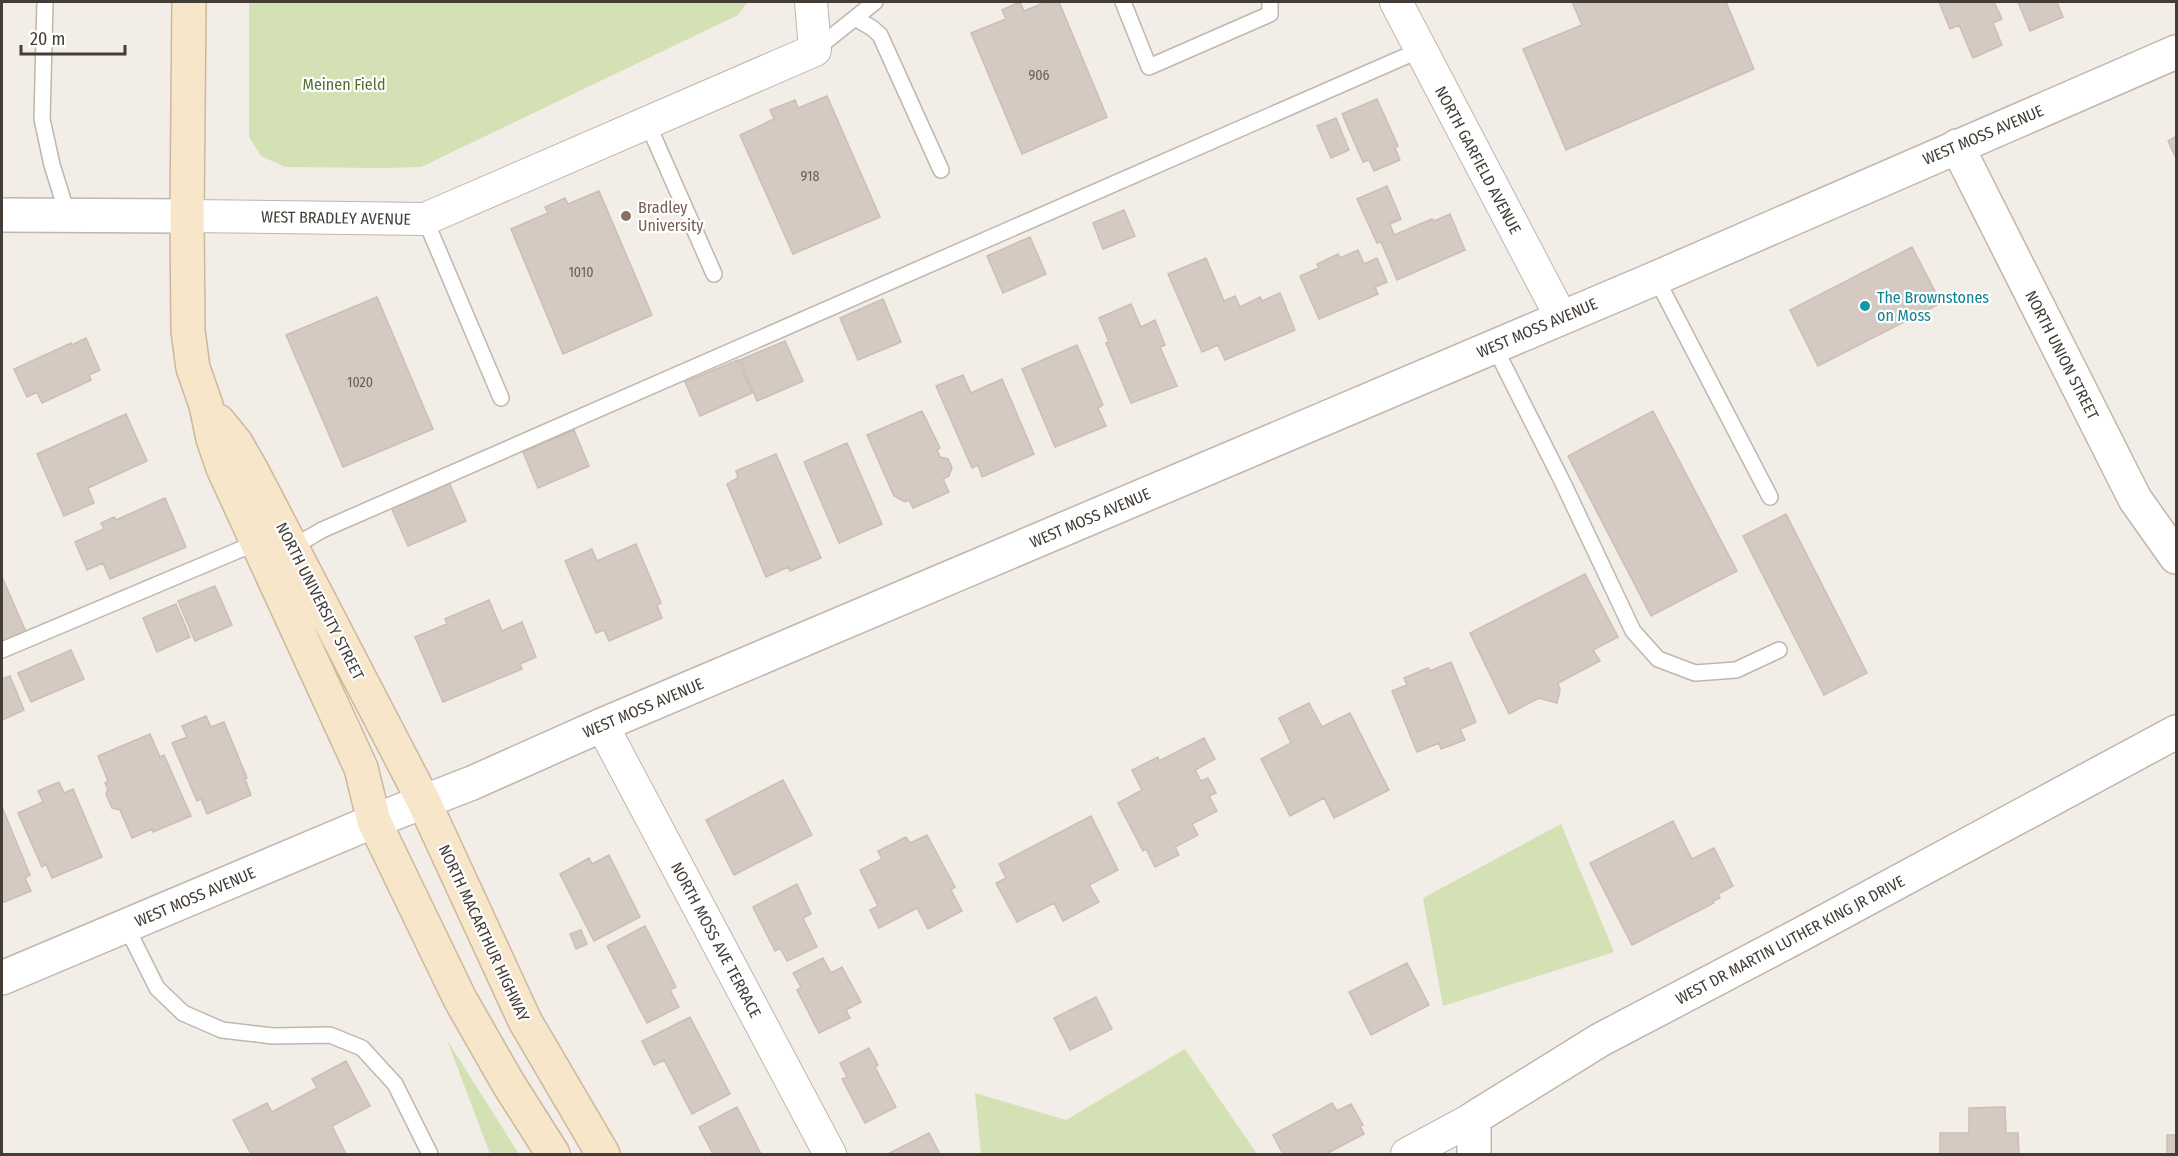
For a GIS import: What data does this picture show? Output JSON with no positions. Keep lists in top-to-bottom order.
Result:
{
  "streets": {
    "main road": ["NORTH UNIVERSITY STREET", "NORTH MACARTHUR HIGHWAY"],
    "street": [
      "WEST MOSS AVENUE",
      "NORTH GARFIELD AVENUE",
      "WEST BRADLEY AVENUE",
      "NORTH UNION STREET",
      "NORTH MOSS AVE TERRACE",
      "WEST DR MARTIN LUTHER KING JR DRIVE"
    ]
  },
  "crossings": [
    ["WEST MOSS AVENUE", "NORTH GARFIELD AVENUE"],
    ["WEST MOSS AVENUE", "NORTH UNION STREET"],
    ["WEST MOSS AVENUE", "NORTH UNIVERSITY STREET"],
    ["WEST MOSS AVENUE", "NORTH MACARTHUR HIGHWAY"],
    ["WEST MOSS AVENUE", "NORTH MOSS AVE TERRACE"],
    ["WEST BRADLEY AVENUE", "NORTH UNIVERSITY STREET"],
    ["NORTH UNIVERSITY STREET", "NORTH MACARTHUR HIGHWAY"]
  ],
  "parks": ["Meinen Field"],
  "places": ["Bradley University", "The Brownstones on Moss"],
  "house_numbers": [
    "906",
    "918",
    "1010",
    "1020"
  ],
  "scale_bar": "20 m"
}
